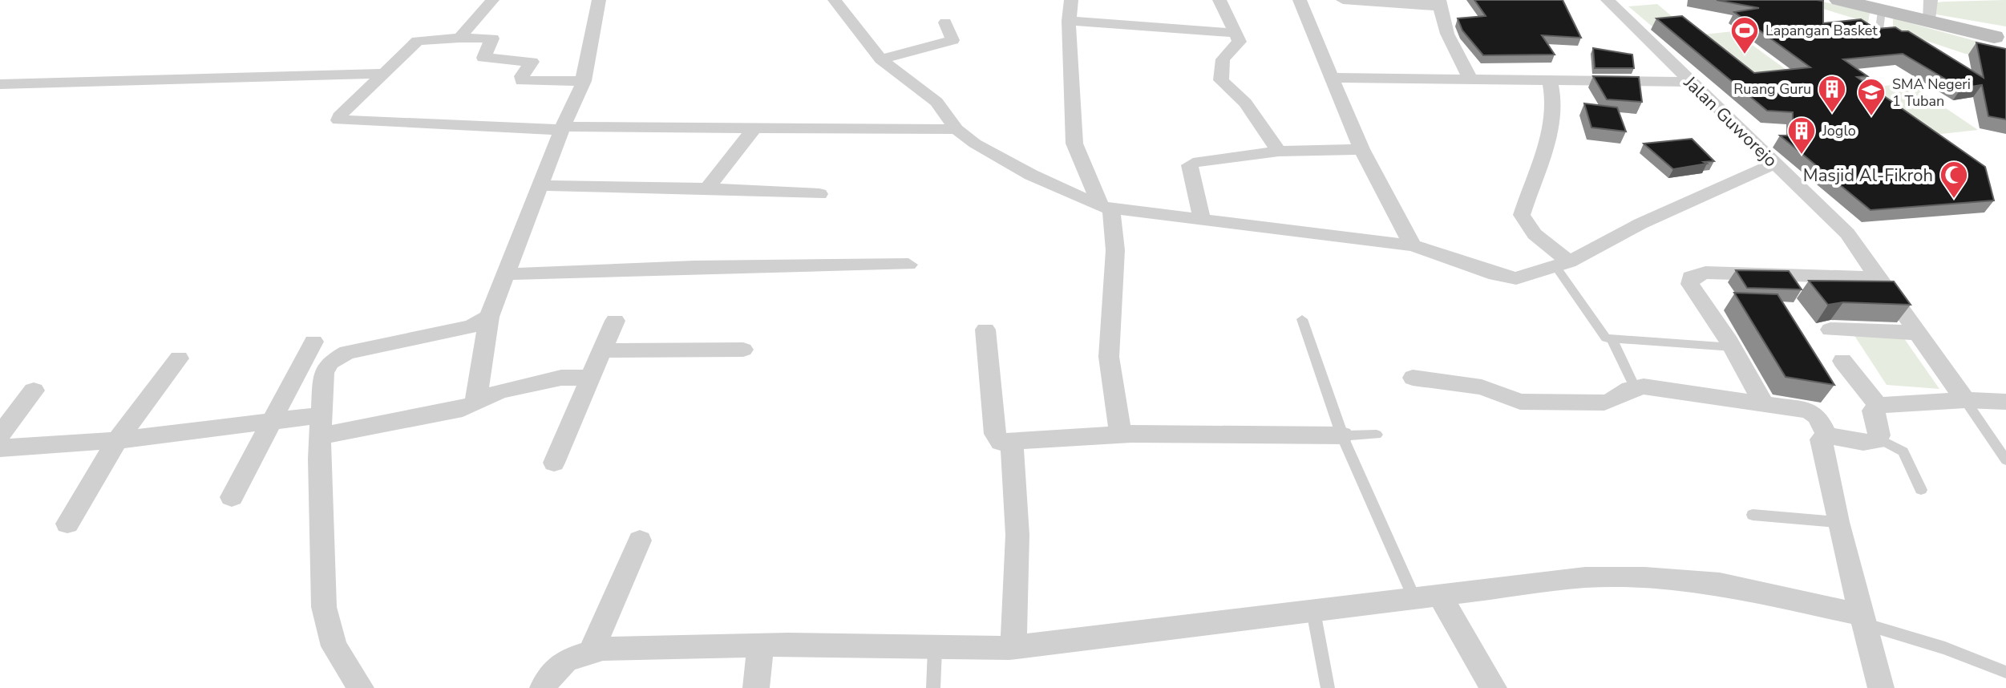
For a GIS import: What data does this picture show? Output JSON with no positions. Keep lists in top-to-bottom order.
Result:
{
  "streets": {
    "street": ["Jalan Guworejo"]
  },
  "places": {
    "sports": ["Lapangan Basket"],
    "building": ["Ruang Guru", "Joglo"],
    "school or university": ["SMA Negeri 1 Tuban"],
    "mosque": ["Masjid Al-Fikroh"]
  }
}
